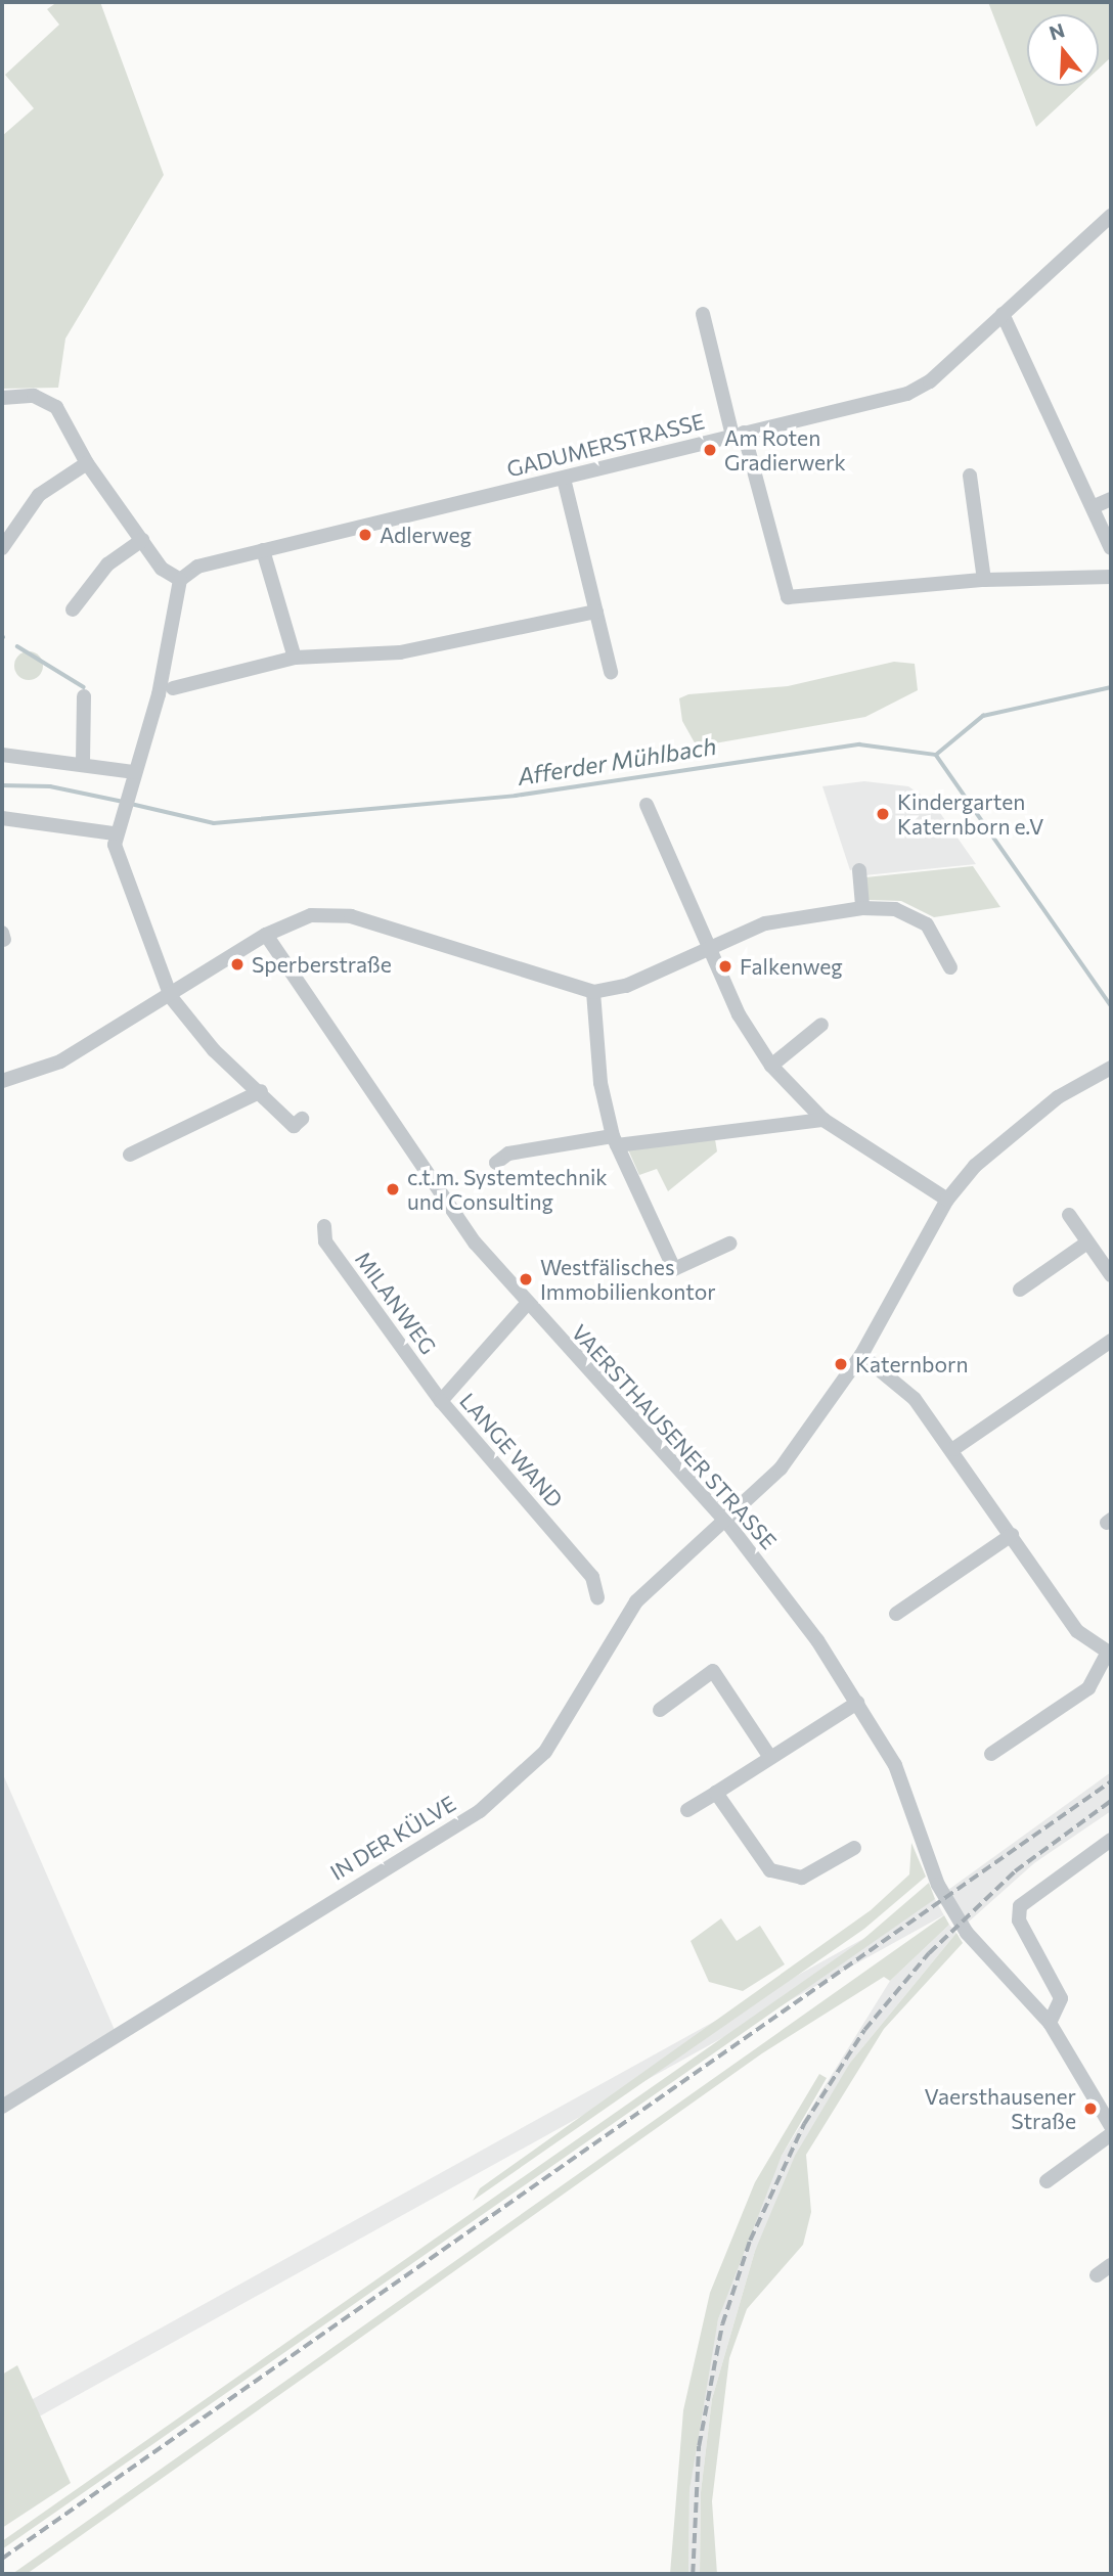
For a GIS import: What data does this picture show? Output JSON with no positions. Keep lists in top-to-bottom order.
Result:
{
  "streets": {
    "street": [
      "GADUMERSTRASSE",
      "MILANWEG",
      "VAERSTHAUSENER STRASSE",
      "LANGE WAND",
      "IN DER KÜLVE"
    ]
  },
  "crossings": [
    ["MILANWEG", "LANGE WAND"],
    ["VAERSTHAUSENER STRASSE", "LANGE WAND"],
    ["VAERSTHAUSENER STRASSE", "IN DER KÜLVE"]
  ],
  "water": ["Afferder Mühlbach"],
  "places": [
    "Am Roten Gradierwerk",
    "Adlerweg",
    "Kindergarten Katernborn e.V",
    "Sperberstraße",
    "Falkenweg",
    "c.t.m. Systemtechnik und Consulting",
    "Westfälisches Immobilienkontor",
    "Katernborn",
    "Vaersthausener Straße"
  ],
  "north": "top"
}
